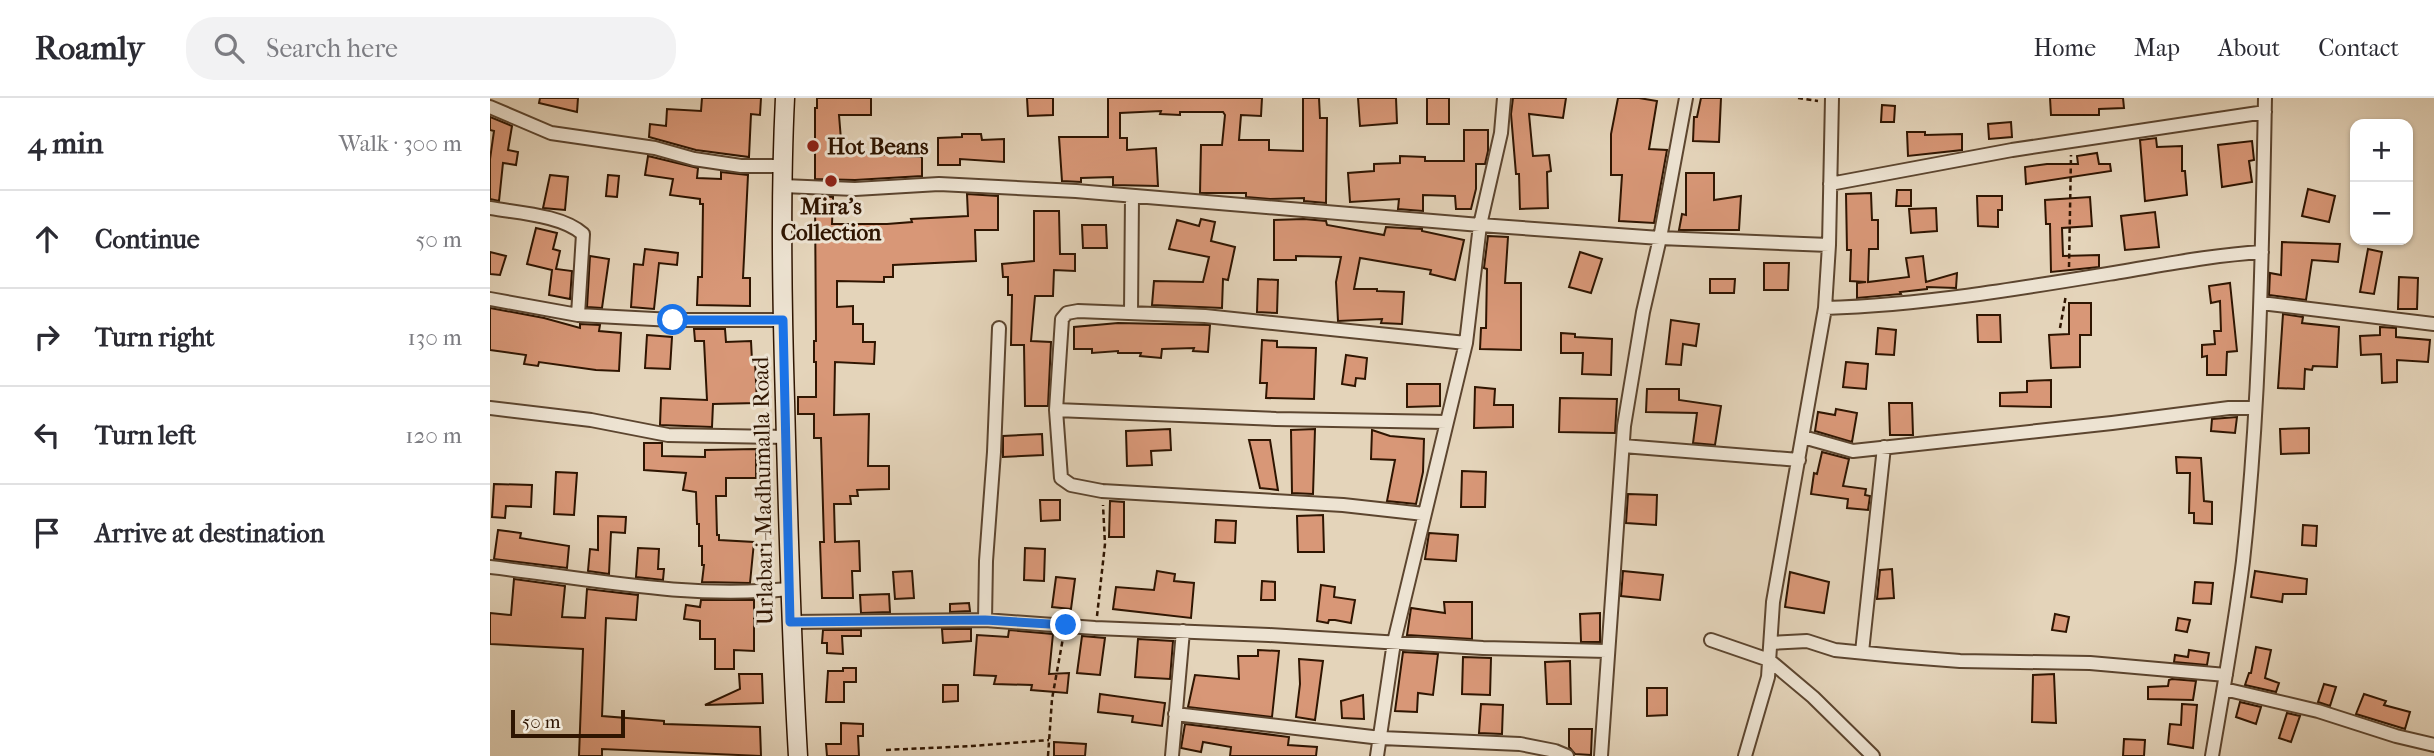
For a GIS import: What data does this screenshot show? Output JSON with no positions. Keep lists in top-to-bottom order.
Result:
{
  "streets": {
    "main road": ["Urlabari-Madhumalla Road"]
  },
  "places": ["Hot Beans", "Mira's Collection"],
  "scale_bar": "50 m",
  "page": {
    "header": "Roamly",
    "search": "Search here",
    "nav": [
      "Home",
      "Map",
      "About",
      "Contact"
    ],
    "heading": ["4 min", "Walk · 300 m"],
    "map_buttons": ["+", "−"],
    "list": [
      ["Continue", "50 m"],
      ["Turn right", "130 m"],
      ["Turn left", "120 m"],
      "Arrive at destination"
    ],
    "scale": "50 m"
  }
}
